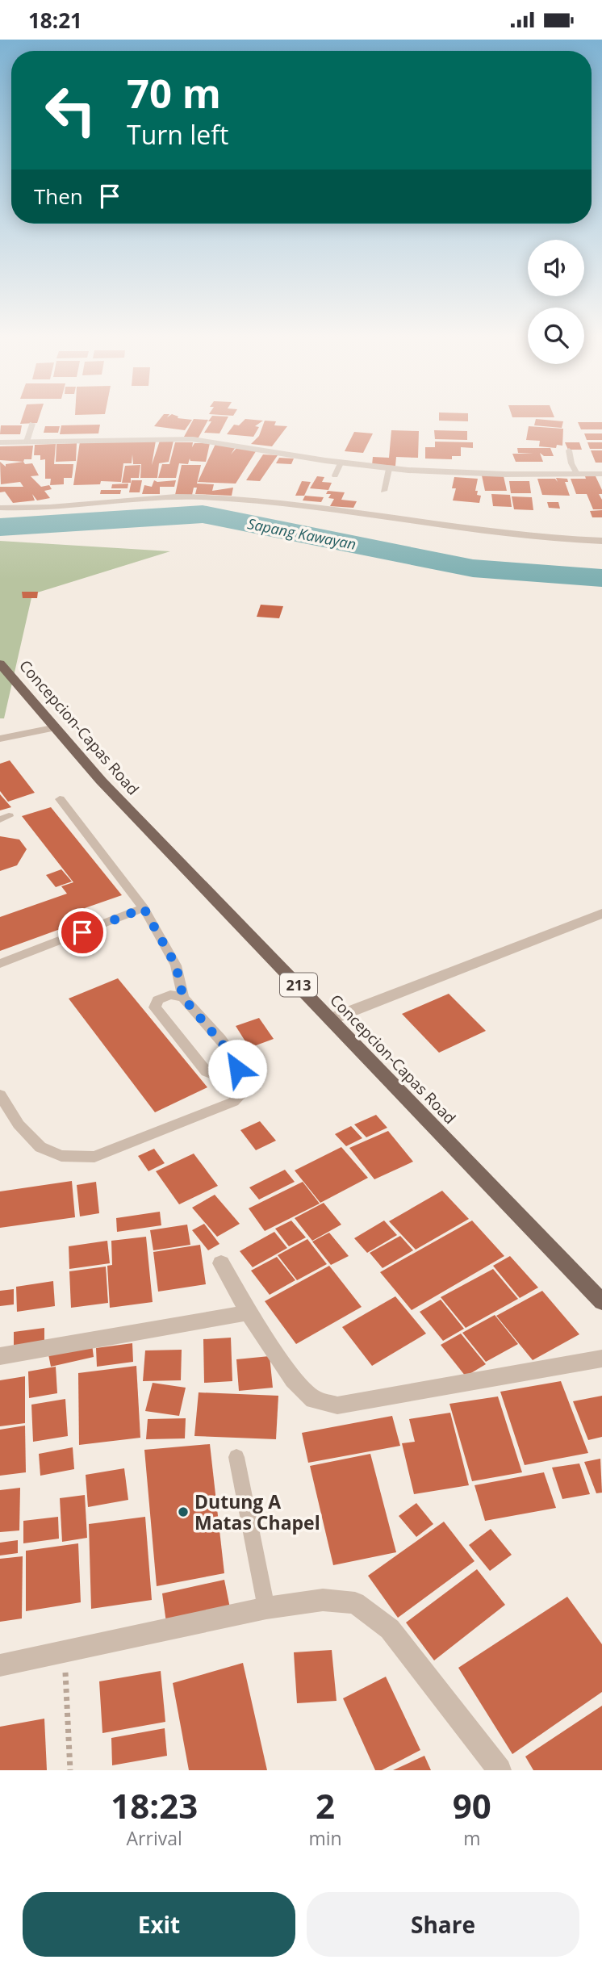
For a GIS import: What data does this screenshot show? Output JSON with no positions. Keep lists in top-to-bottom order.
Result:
{
  "streets": {
    "main road": ["Concepcion-Capas Road", "213"]
  },
  "water": ["Sapang Kawayan"],
  "places": ["Dutung A Matas Chapel"],
  "page": {
    "status": "18:21",
    "turn": ["70 m", "Turn left"],
    "then": "Then",
    "eta": [
      "18:23",
      "Arrival",
      "2",
      "min",
      "90",
      "m"
    ],
    "buttons": ["Exit", "Share"]
  }
}
